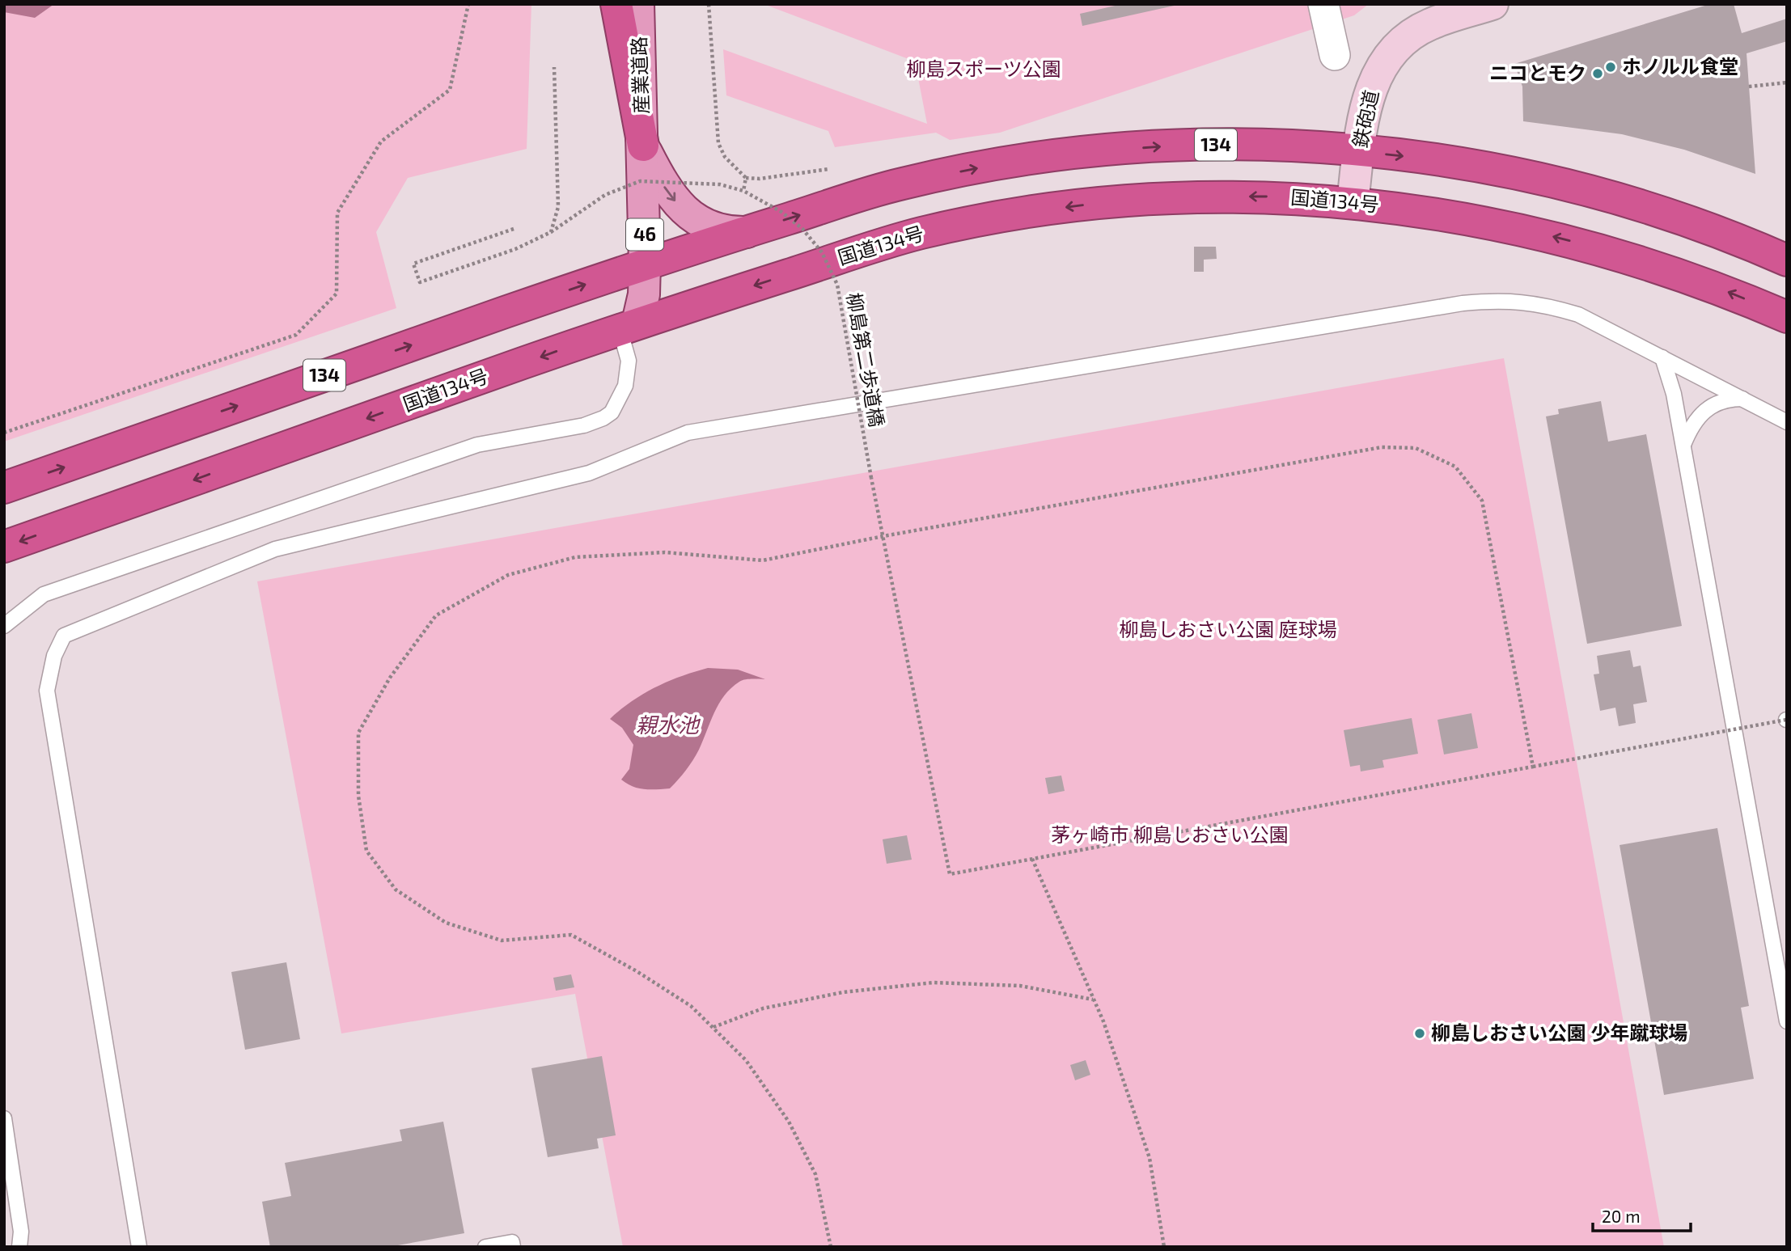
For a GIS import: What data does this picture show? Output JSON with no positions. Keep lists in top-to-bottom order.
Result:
{
  "streets": {
    "highway": ["134", "国道134号"],
    "main road": ["産業道路", "46"],
    "street": ["鉄砲道"],
    "path": ["柳島第二歩道橋"]
  },
  "crossings": [
    ["産業道路", "134"],
    ["産業道路", "国道134号"],
    ["鉄砲道", "134"],
    ["鉄砲道", "国道134号"]
  ],
  "water": ["親水池"],
  "parks": ["柳島スポーツ公園", "柳島しおさい公園 庭球場", "茅ヶ崎市 柳島しおさい公園"],
  "places": ["ホノルル食堂", "ニコとモク", "柳島しおさい公園 少年蹴球場"],
  "scale_bar": "20 m"
}
